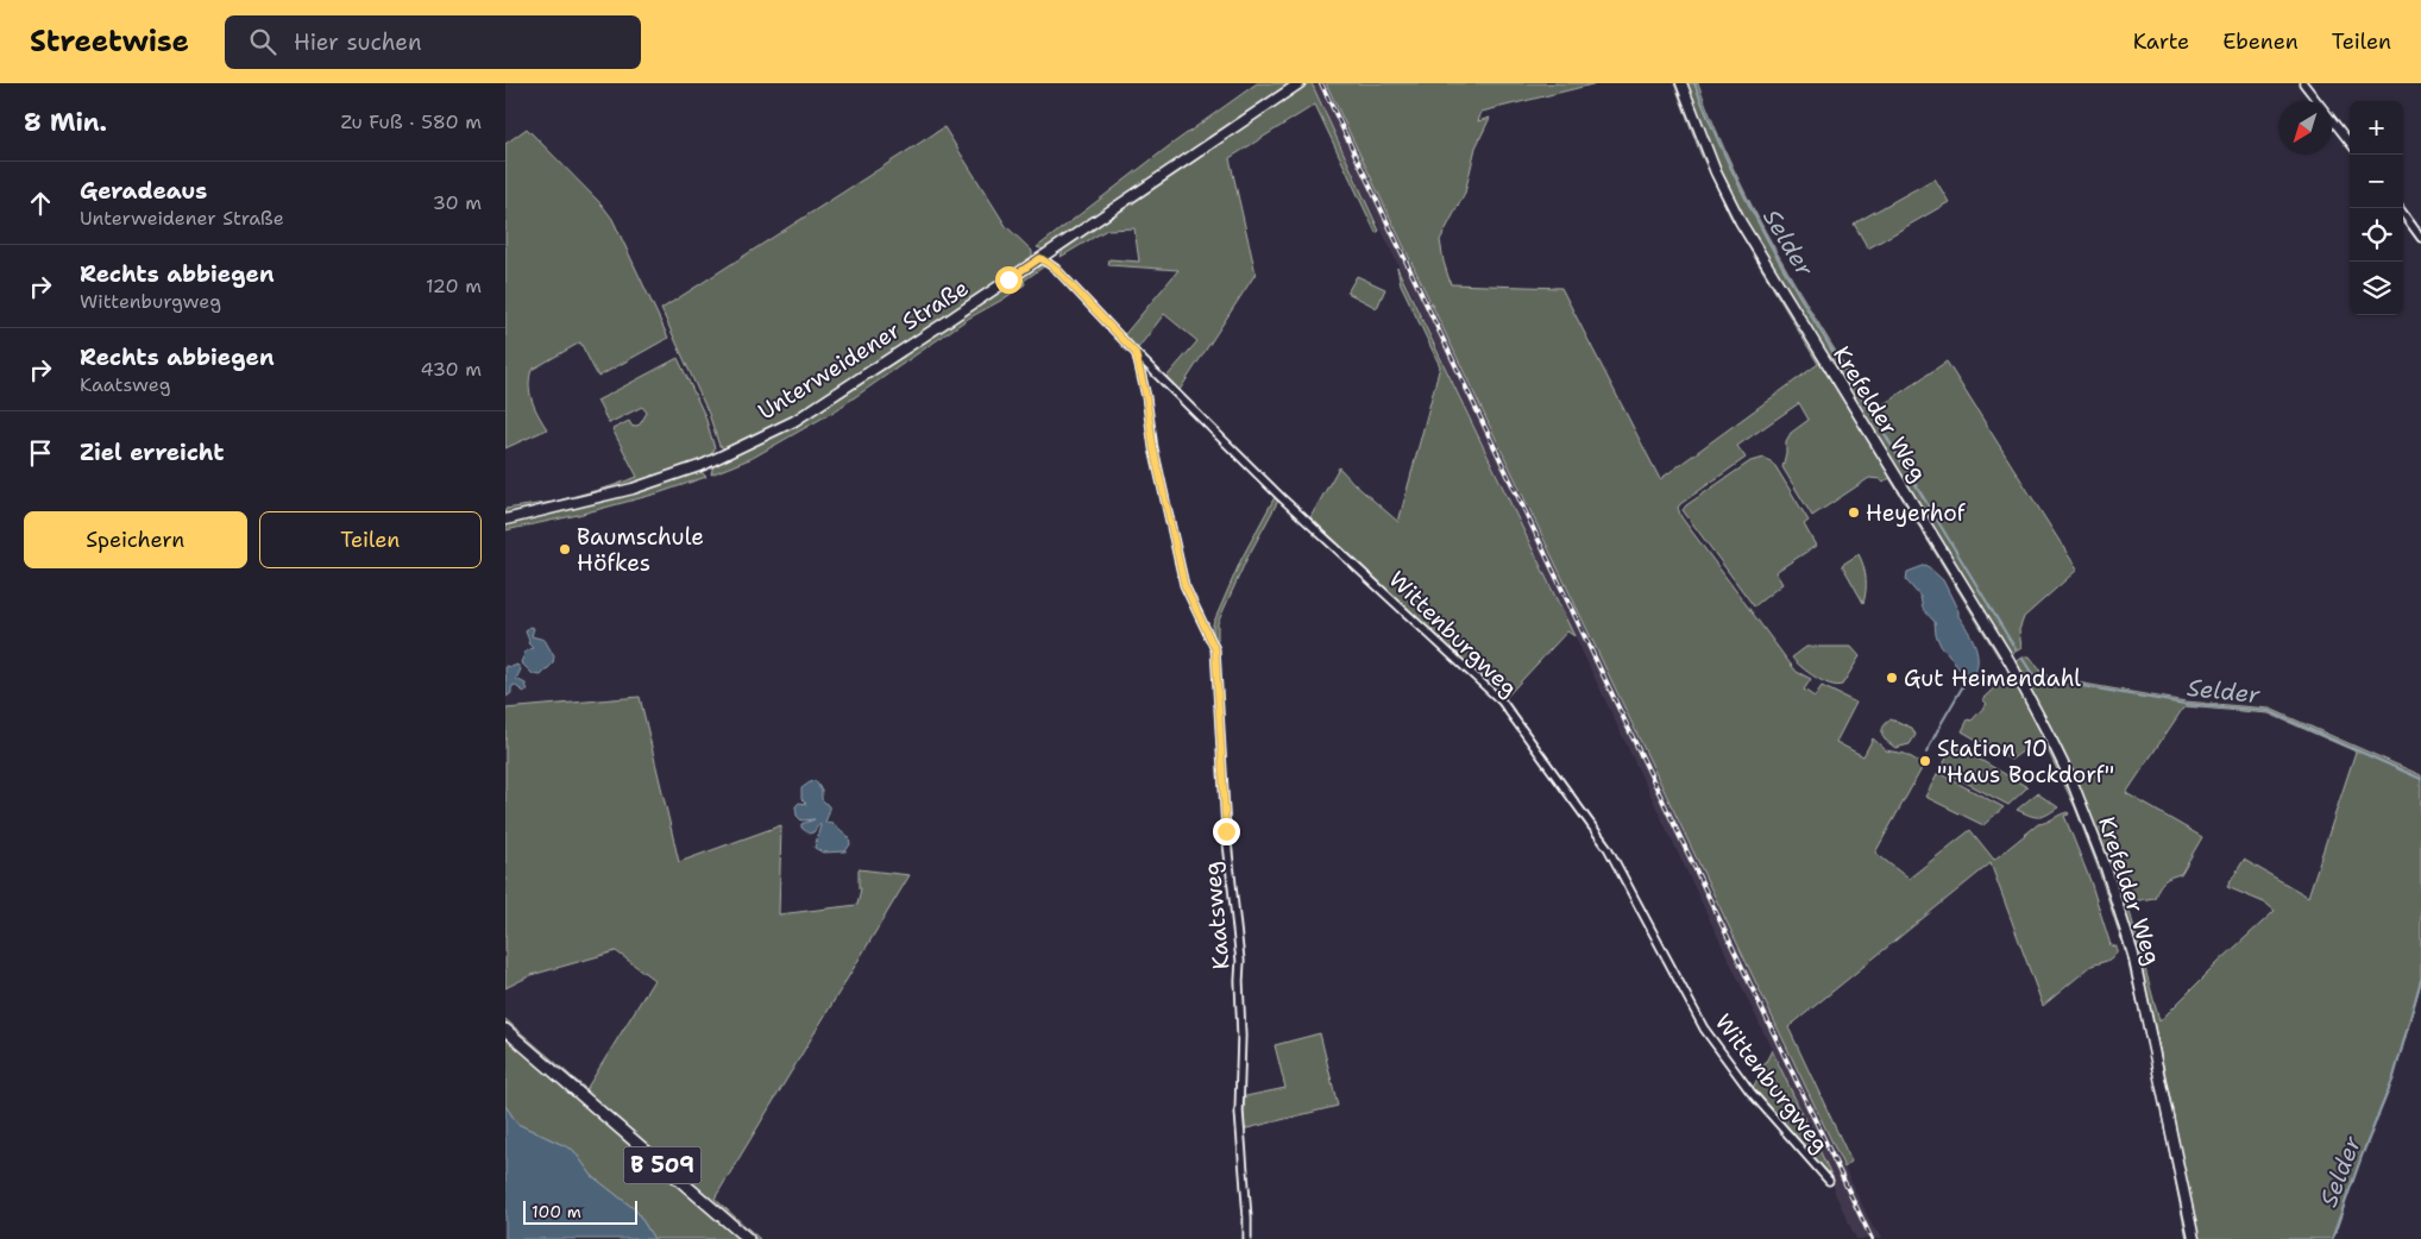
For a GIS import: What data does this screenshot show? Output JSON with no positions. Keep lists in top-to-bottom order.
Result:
{
  "streets": {
    "main road": ["B 509"],
    "street": [
      "Unterweidener Straße",
      "Krefelder Weg",
      "Wittenburgweg",
      "Kaatsweg"
    ]
  },
  "crossings": [
    ["Unterweidener Straße", "Wittenburgweg"],
    ["Wittenburgweg", "Kaatsweg"]
  ],
  "water": ["Selder"],
  "places": [
    "Heyerhof",
    "Baumschule Höfkes",
    "Gut Heimendahl",
    "Station 10 \"Haus Bockdorf\""
  ],
  "scale_bar": "100 m",
  "north": "bottom left",
  "page": {
    "header": "Streetwise",
    "search": "Hier suchen",
    "nav": ["Karte", "Ebenen", "Teilen"],
    "heading": ["8 Min.", "Zu Fuß · 580 m"],
    "map_buttons": ["+", "−"],
    "list": [
      ["Geradeaus", "Unterweidener Straße", "30 m"],
      ["Rechts abbiegen", "Wittenburgweg", "120 m"],
      ["Rechts abbiegen", "Kaatsweg", "430 m"],
      "Ziel erreicht"
    ],
    "buttons": ["Speichern", "Teilen"],
    "scale": "100 m"
  }
}
